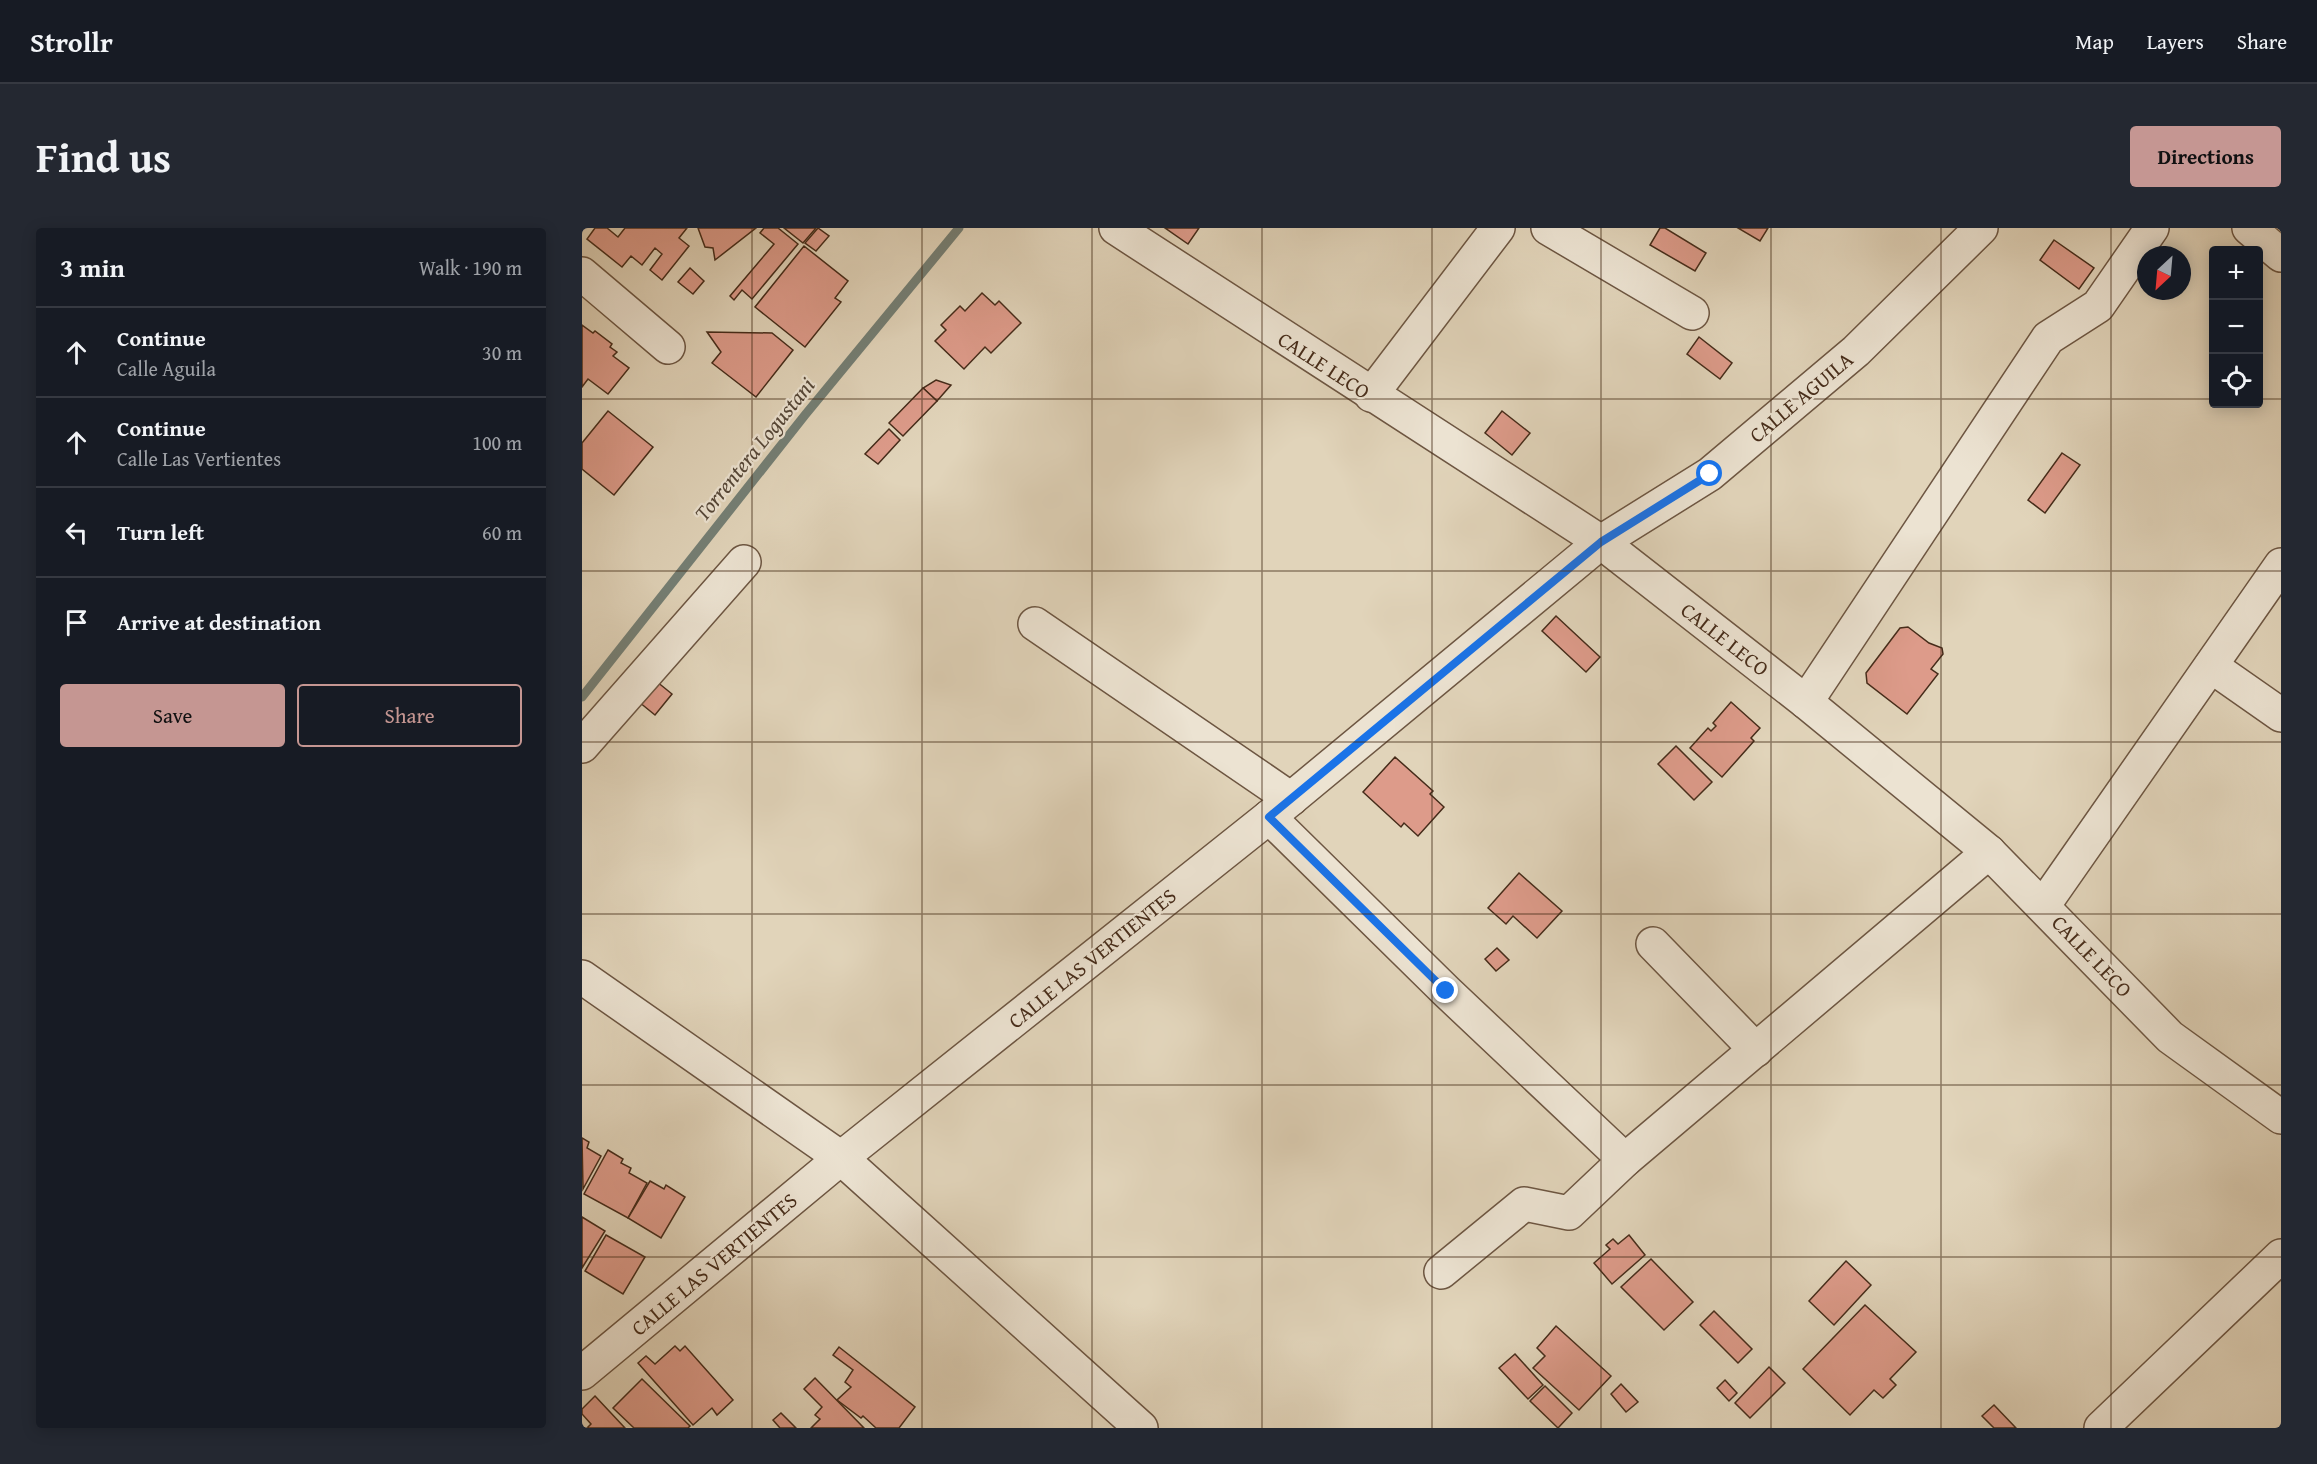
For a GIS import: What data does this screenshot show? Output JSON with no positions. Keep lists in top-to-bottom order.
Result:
{
  "streets": {
    "street": ["CALLE LECO", "CALLE AGUILA", "CALLE LAS VERTIENTES"]
  },
  "crossings": [
    ["CALLE LECO", "CALLE AGUILA"],
    ["CALLE LECO", "CALLE LAS VERTIENTES"],
    ["CALLE AGUILA", "CALLE LAS VERTIENTES"]
  ],
  "water": ["Torrentera Logustani"],
  "north": "bottom left",
  "page": {
    "header": "Strollr",
    "nav": ["Map", "Layers", "Share"],
    "title": "Find us",
    "buttons": [
      "Directions",
      ["Save", "Share"]
    ],
    "heading": ["3 min", "Walk · 190 m"],
    "map_buttons": ["+", "−"],
    "list": [
      ["Continue", "Calle Aguila", "30 m"],
      ["Continue", "Calle Las Vertientes", "100 m"],
      ["Turn left", "60 m"],
      "Arrive at destination"
    ]
  }
}
